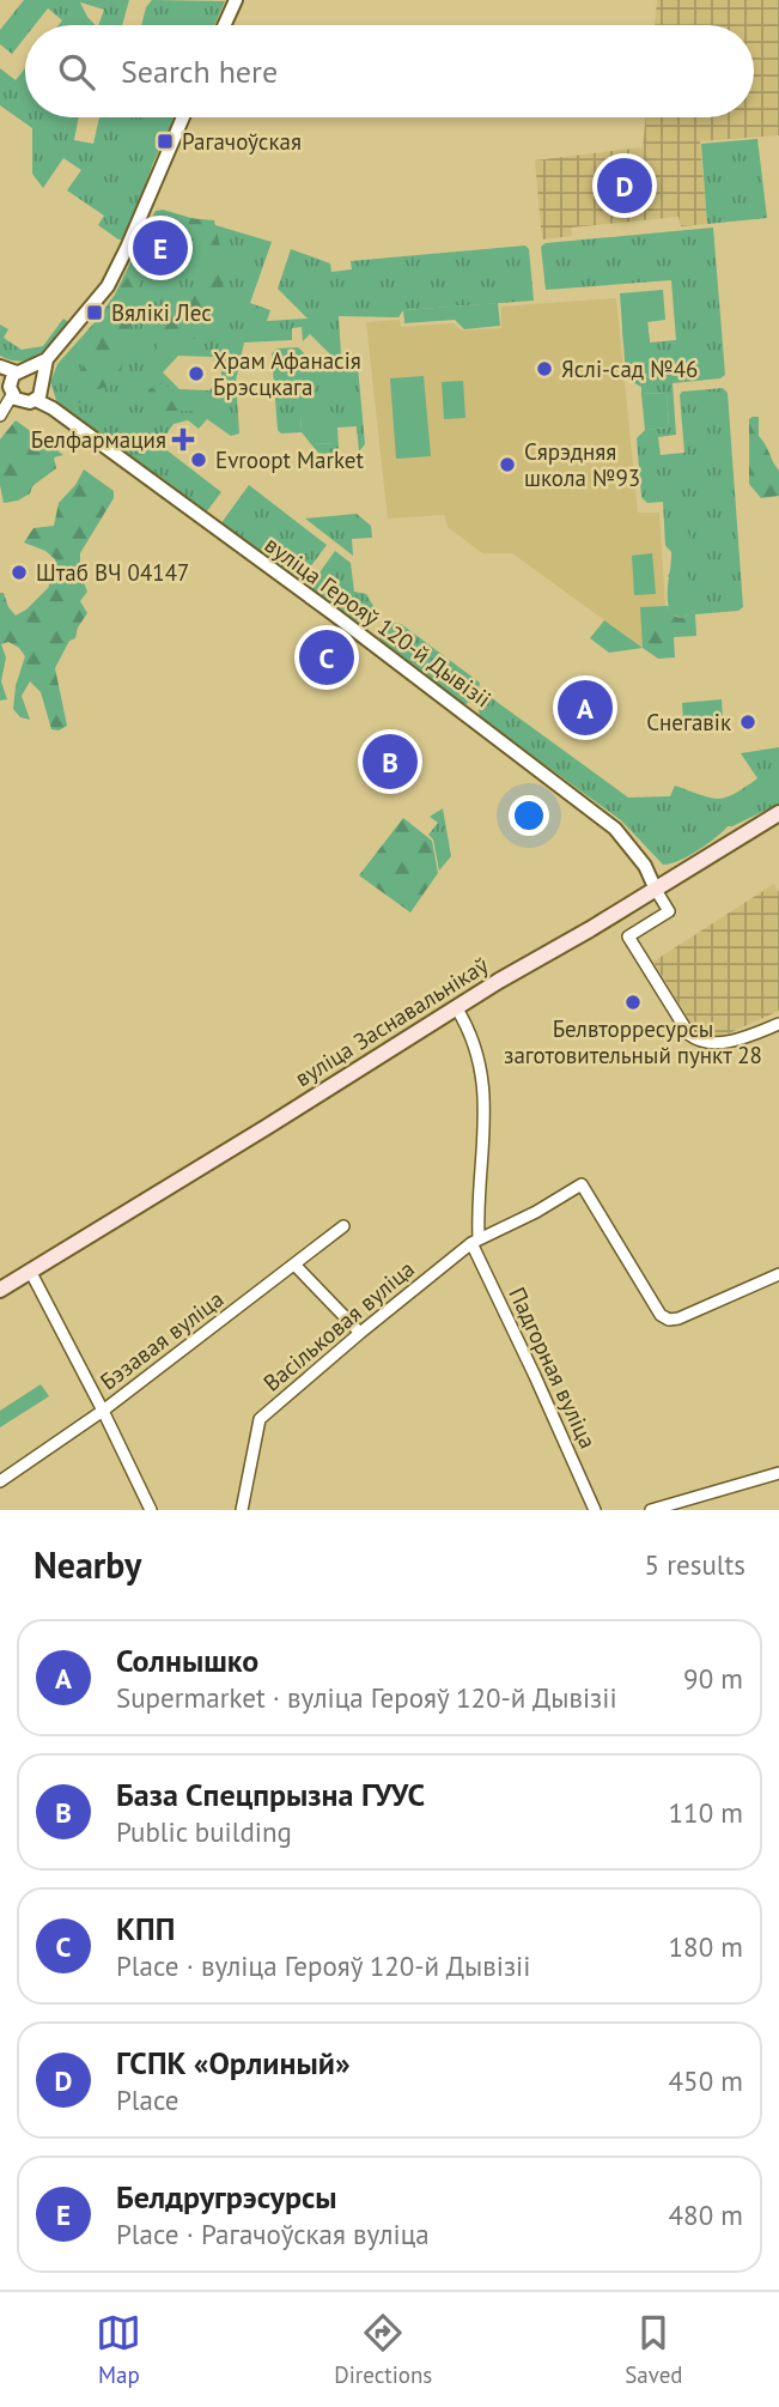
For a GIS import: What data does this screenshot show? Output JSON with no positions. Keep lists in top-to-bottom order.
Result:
{
  "streets": {
    "main road": ["вуліца Заснавальнікаў"],
    "street": [
      "вуліца Герояў 120-й Дывізіі",
      "Васільковая вуліца",
      "Бэзавая вуліца",
      "Падгорная вуліца"
    ]
  },
  "crossings": [
    ["вуліца Герояў 120-й Дывізіі", "вуліца Заснавальнікаў"],
    ["Васільковая вуліца", "Падгорная вуліца"]
  ],
  "places": {
    "transit": ["Рагачоўская", "Вялікі Лес"],
    "other": [
      "Яслі-сад №46",
      "Храм Афанасія Брэсцкага",
      "Evroopt Market",
      "Сярэдняя школа №93",
      "Штаб ВЧ 04147",
      "Снегавік",
      "Белвторресурсы заготовительный пункт 28"
    ],
    "health": ["Белфармация"]
  },
  "page": {
    "search": "Search here",
    "pins": [
      "D",
      "E",
      "C",
      "A",
      "B"
    ],
    "heading": ["Nearby", "5 results"],
    "list": [
      {
        "mark": "A",
        "name": "Солнышко",
        "note": "Supermarket · вуліца Герояў 120-й Дывізіі",
        "value": "90 m"
      },
      {
        "mark": "B",
        "name": "База Спецпрызна ГУУС",
        "note": "Public building",
        "value": "110 m"
      },
      {
        "mark": "C",
        "name": "КПП",
        "note": "Place · вуліца Герояў 120-й Дывізіі",
        "value": "180 m"
      },
      {
        "mark": "D",
        "name": "ГСПК «Орлиный»",
        "note": "Place",
        "value": "450 m"
      },
      {
        "mark": "E",
        "name": "Белдругрэсурсы",
        "note": "Place · Рагачоўская вуліца",
        "value": "480 m"
      }
    ],
    "nav": ["Map", "Directions", "Saved"]
  }
}
